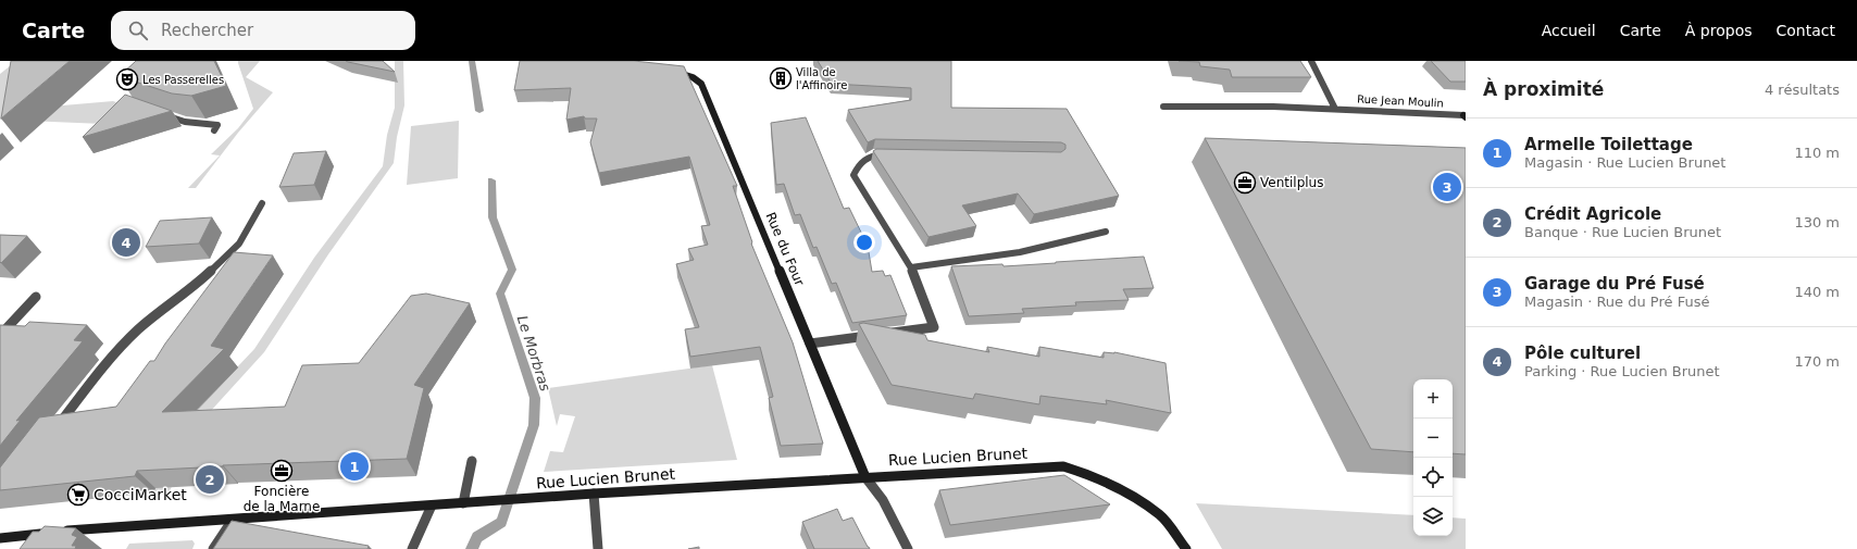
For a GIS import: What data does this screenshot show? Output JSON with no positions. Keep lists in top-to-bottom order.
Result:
{
  "streets": {
    "street": ["Rue Jean Moulin", "Rue du Four", "Rue Lucien Brunet"]
  },
  "crossings": [
    ["Rue du Four", "Rue Lucien Brunet"]
  ],
  "water": ["Le Morbras"],
  "places": {
    "building": ["Villa de l'Affinoire"],
    "theatre": ["Les Passerelles"],
    "office": ["Ventilplus", "Foncière de la Marne"],
    "supermarket": ["CocciMarket"]
  },
  "page": {
    "header": "Carte",
    "search": "Rechercher",
    "nav": [
      "Accueil",
      "Carte",
      "À propos",
      "Contact"
    ],
    "heading": ["À proximité", "4 résultats"],
    "list": [
      {
        "mark": "1",
        "name": "Armelle Toilettage",
        "note": "Magasin · Rue Lucien Brunet",
        "value": "110 m"
      },
      {
        "mark": "2",
        "name": "Crédit Agricole",
        "note": "Banque · Rue Lucien Brunet",
        "value": "130 m"
      },
      {
        "mark": "3",
        "name": "Garage du Pré Fusé",
        "note": "Magasin · Rue du Pré Fusé",
        "value": "140 m"
      },
      {
        "mark": "4",
        "name": "Pôle culturel",
        "note": "Parking · Rue Lucien Brunet",
        "value": "170 m"
      }
    ],
    "pins": [
      "3",
      "4",
      "1",
      "2"
    ],
    "map_buttons": ["+", "−"]
  }
}
